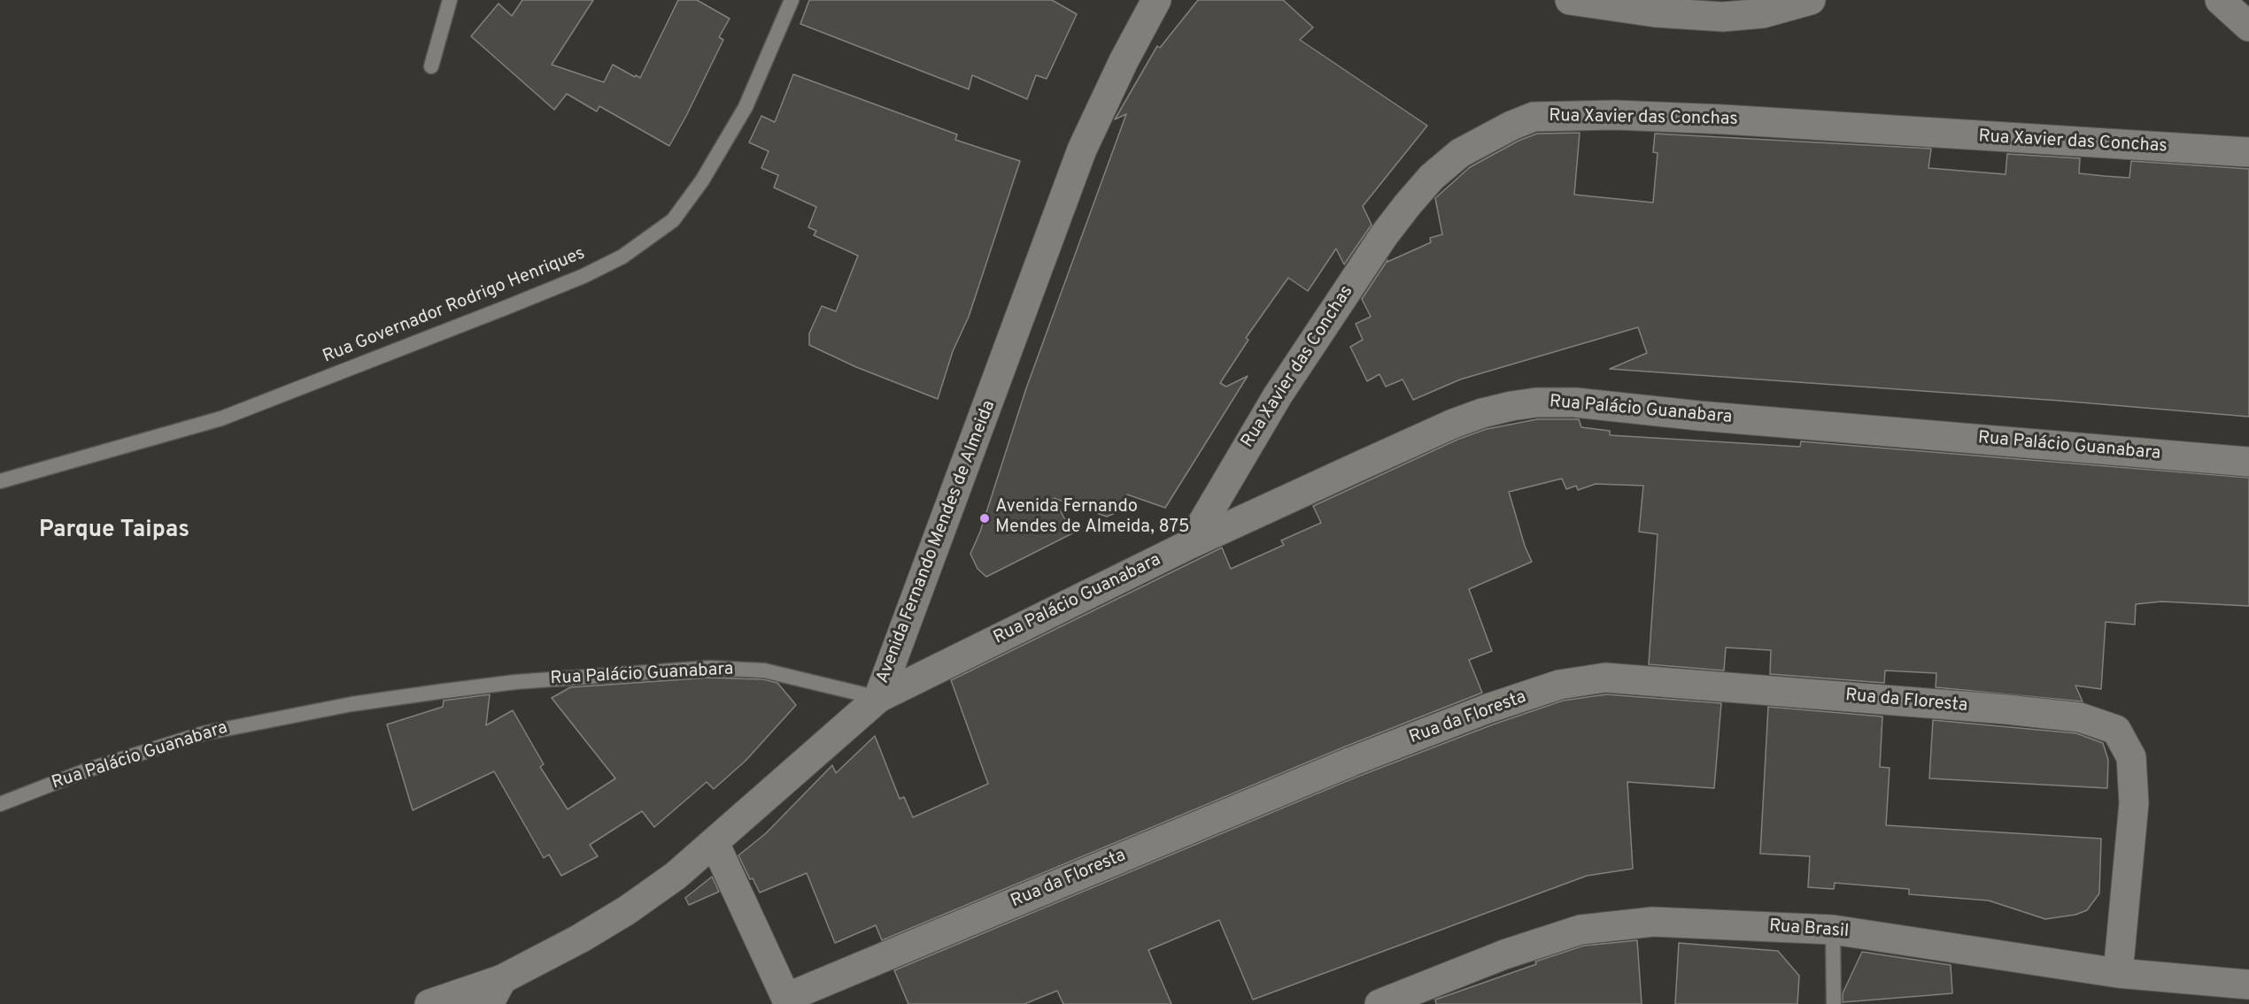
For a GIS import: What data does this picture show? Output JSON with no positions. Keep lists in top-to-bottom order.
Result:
{
  "streets": {
    "street": [
      "Rua Xavier das Conchas",
      "Rua Palácio Guanabara",
      "Avenida Fernando Mendes de Almeida",
      "Rua da Floresta",
      "Rua Brasil"
    ],
    "lane": ["Rua Governador Rodrigo Henriques"]
  },
  "crossings": [
    ["Rua Xavier das Conchas", "Rua Palácio Guanabara"],
    ["Rua Palácio Guanabara", "Avenida Fernando Mendes de Almeida"],
    ["Avenida Fernando Mendes de Almeida", "Rua da Floresta"],
    ["Rua da Floresta", "Rua Brasil"]
  ],
  "districts": ["Parque Taipas"],
  "places": ["Avenida Fernando Mendes de Almeida, 875"]
}
